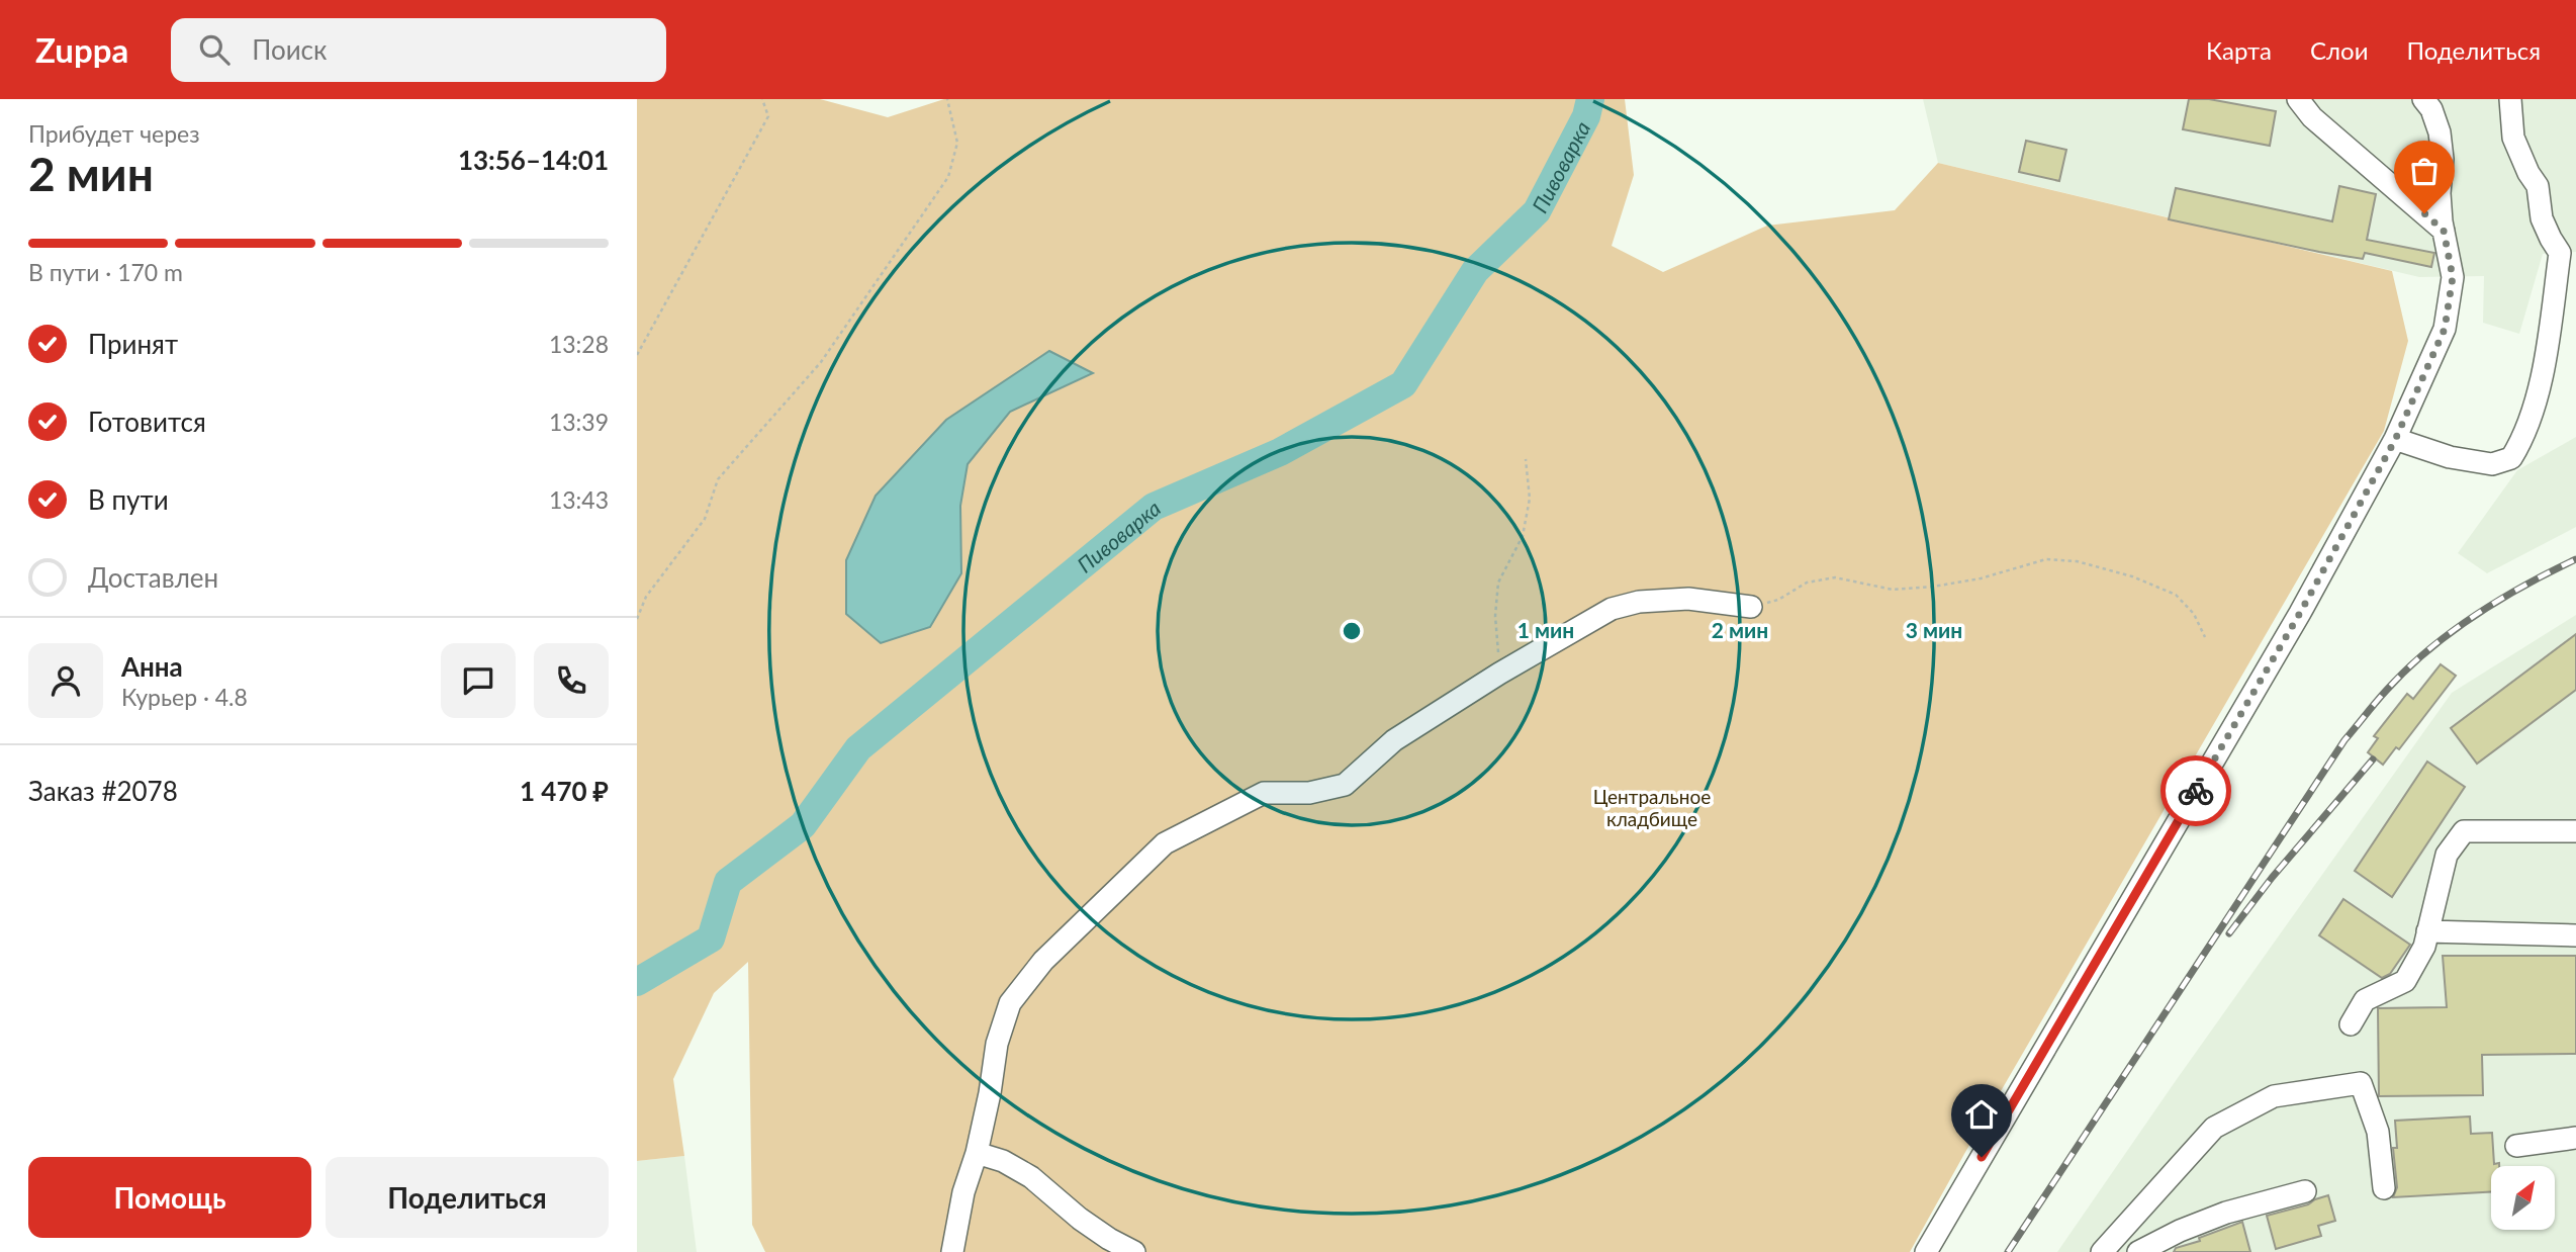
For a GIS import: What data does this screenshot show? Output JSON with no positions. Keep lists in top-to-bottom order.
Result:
{
  "water": ["Пивоварка"],
  "parks": ["Центральное кладбище"],
  "north": "top right",
  "page": {
    "header": "Zuppa",
    "search": "Поиск",
    "nav": ["Карта", "Слои", "Поделиться"],
    "heading": ["2 мин", "Прибудет через", "13:56–14:01"],
    "panel": [
      "Анна",
      "Курьер · 4.8",
      "Заказ #2078",
      "1 470 ₽"
    ],
    "bar": "В пути · 170 m",
    "list": [
      ["Принят", "13:28"],
      ["Готовится", "13:39"],
      ["В пути", "13:43"],
      "Доставлен"
    ],
    "buttons": ["Помощь", "Поделиться"]
  },
  "rings": ["1 мин", "2 мин", "3 мин"]
}
